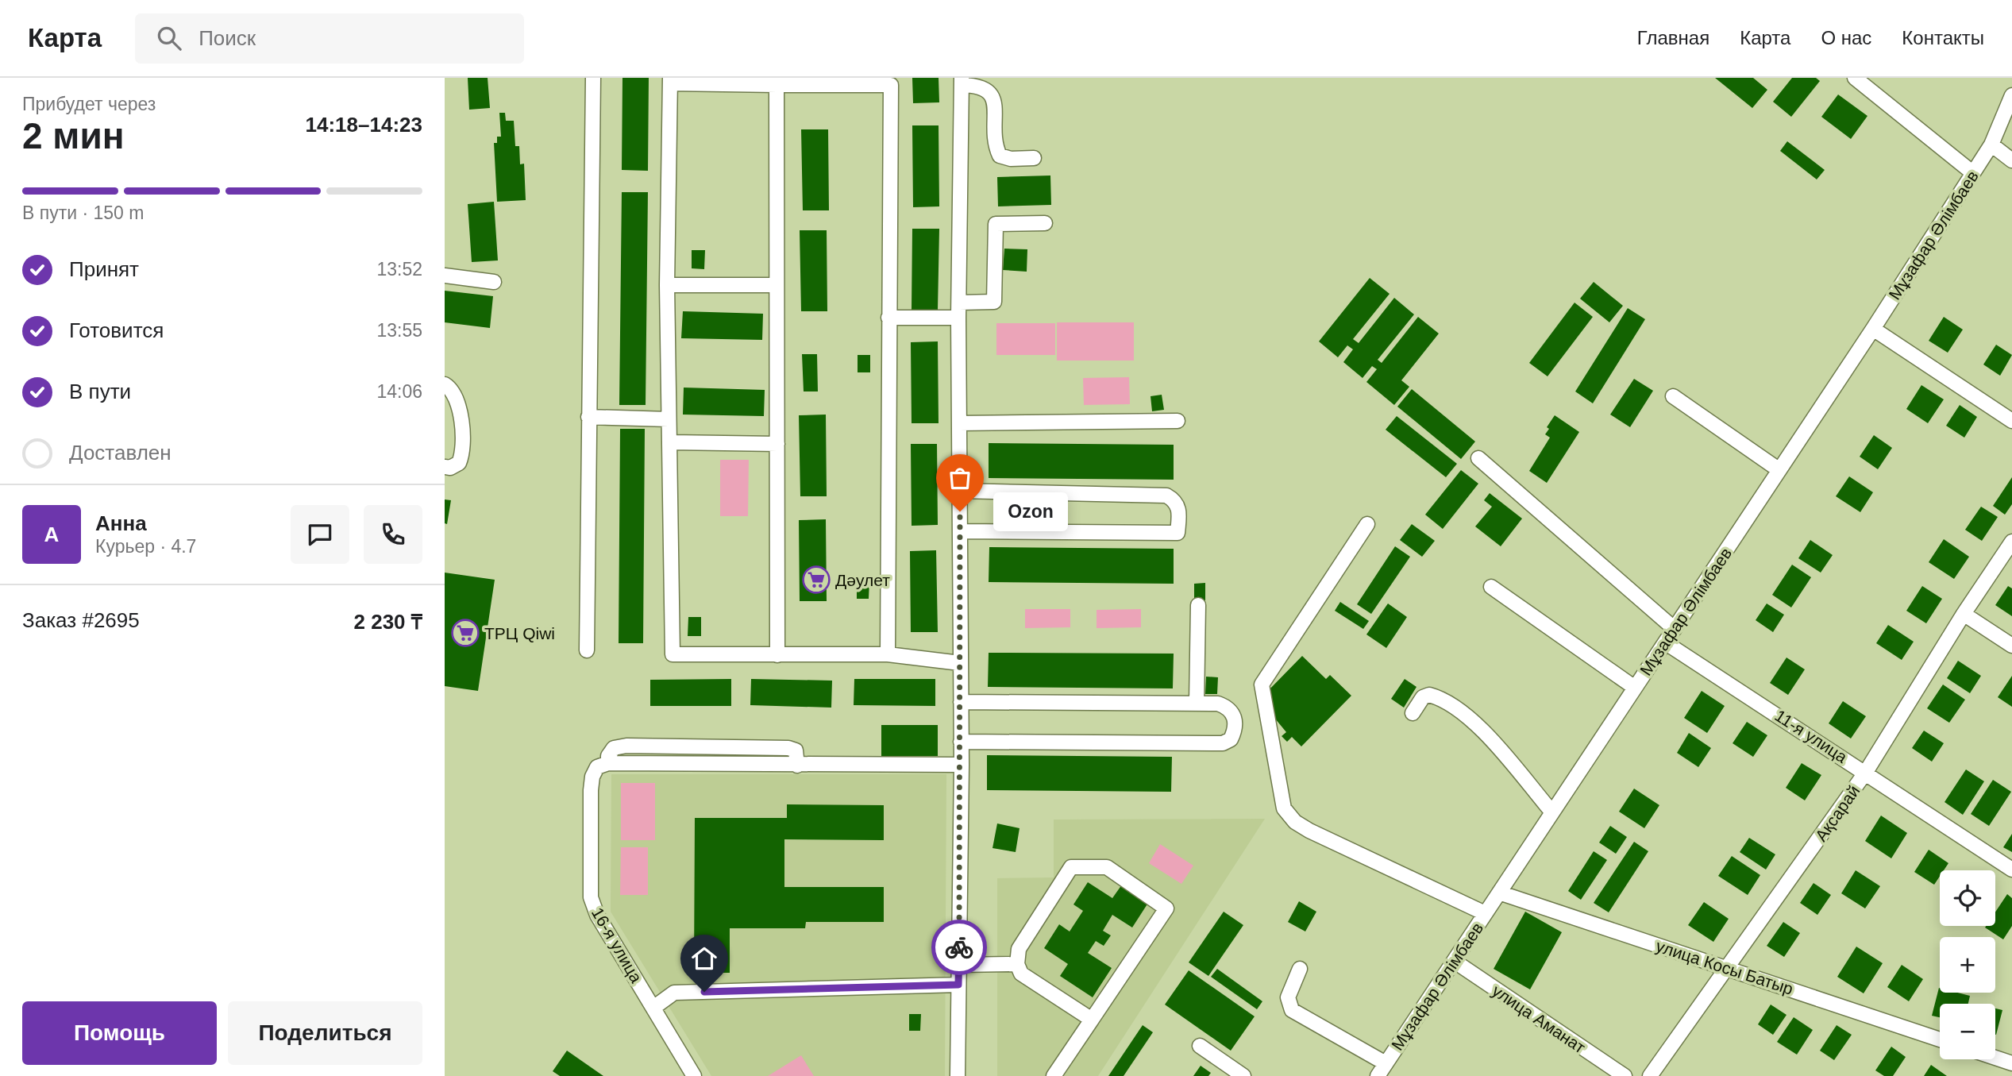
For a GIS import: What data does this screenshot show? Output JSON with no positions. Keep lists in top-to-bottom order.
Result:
{
  "streets": {
    "street": [
      "Мұзафар Әлімбаев",
      "11-я улица",
      "Ақсарай",
      "16-я улица",
      "улица Косы Батыр",
      "улица Аманат"
    ]
  },
  "crossings": [
    ["Мұзафар Әлімбаев", "11-я улица"],
    ["Мұзафар Әлімбаев", "улица Косы Батыр"],
    ["Мұзафар Әлімбаев", "улица Аманат"],
    ["11-я улица", "Ақсарай"],
    ["Ақсарай", "улица Косы Батыр"]
  ],
  "places": {
    "other": ["Ozon"],
    "supermarket": ["Дәулет", "ТРЦ Qiwi"]
  },
  "page": {
    "header": "Карта",
    "search": "Поиск",
    "nav": [
      "Главная",
      "Карта",
      "О нас",
      "Контакты"
    ],
    "heading": ["2 мин", "Прибудет через", "14:18–14:23"],
    "panel": [
      "Анна",
      "Курьер · 4.7",
      "Заказ #2695",
      "2 230 ₸"
    ],
    "bar": "В пути · 150 m",
    "list": [
      ["Принят", "13:52"],
      ["Готовится", "13:55"],
      ["В пути", "14:06"],
      "Доставлен"
    ],
    "bubble": "Ozon",
    "round": "А",
    "map_buttons": ["+", "−"],
    "buttons": ["Помощь", "Поделиться"]
  }
}
